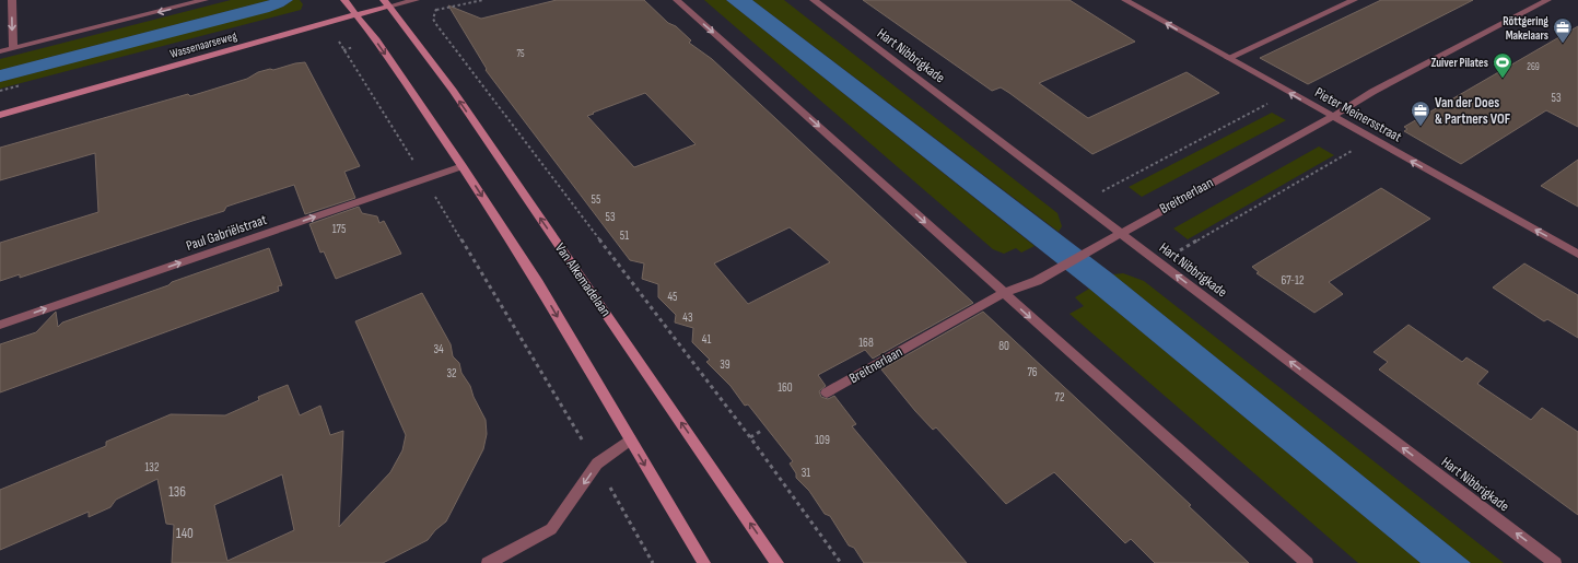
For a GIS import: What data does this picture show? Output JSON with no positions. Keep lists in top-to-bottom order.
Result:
{
  "streets": {
    "main road": ["Wassenaarseweg", "Van Alkemadelaan"],
    "street": [
      "Hart Nibbrigkade",
      "Pieter Meinersstraat",
      "Breitnerlaan",
      "Paul Gabriëlstraat"
    ]
  },
  "crossings": [
    ["Wassenaarseweg", "Van Alkemadelaan"],
    ["Hart Nibbrigkade", "Breitnerlaan"],
    ["Pieter Meinersstraat", "Breitnerlaan"]
  ],
  "one_way": ["Hart Nibbrigkade", "Pieter Meinersstraat", "Paul Gabriëlstraat"],
  "places": {
    "office": ["Röttgering Makelaars", "Van der Does & Partners VOF"],
    "sports": ["Zuiver Pilates"]
  },
  "house_numbers": [
    "75",
    "269",
    "53",
    "55",
    "53",
    "175",
    "51",
    "67-12",
    "45",
    "43",
    "41",
    "168",
    "80",
    "34",
    "39",
    "76",
    "32",
    "160",
    "72",
    "109",
    "132",
    "31",
    "136",
    "140"
  ]
}
